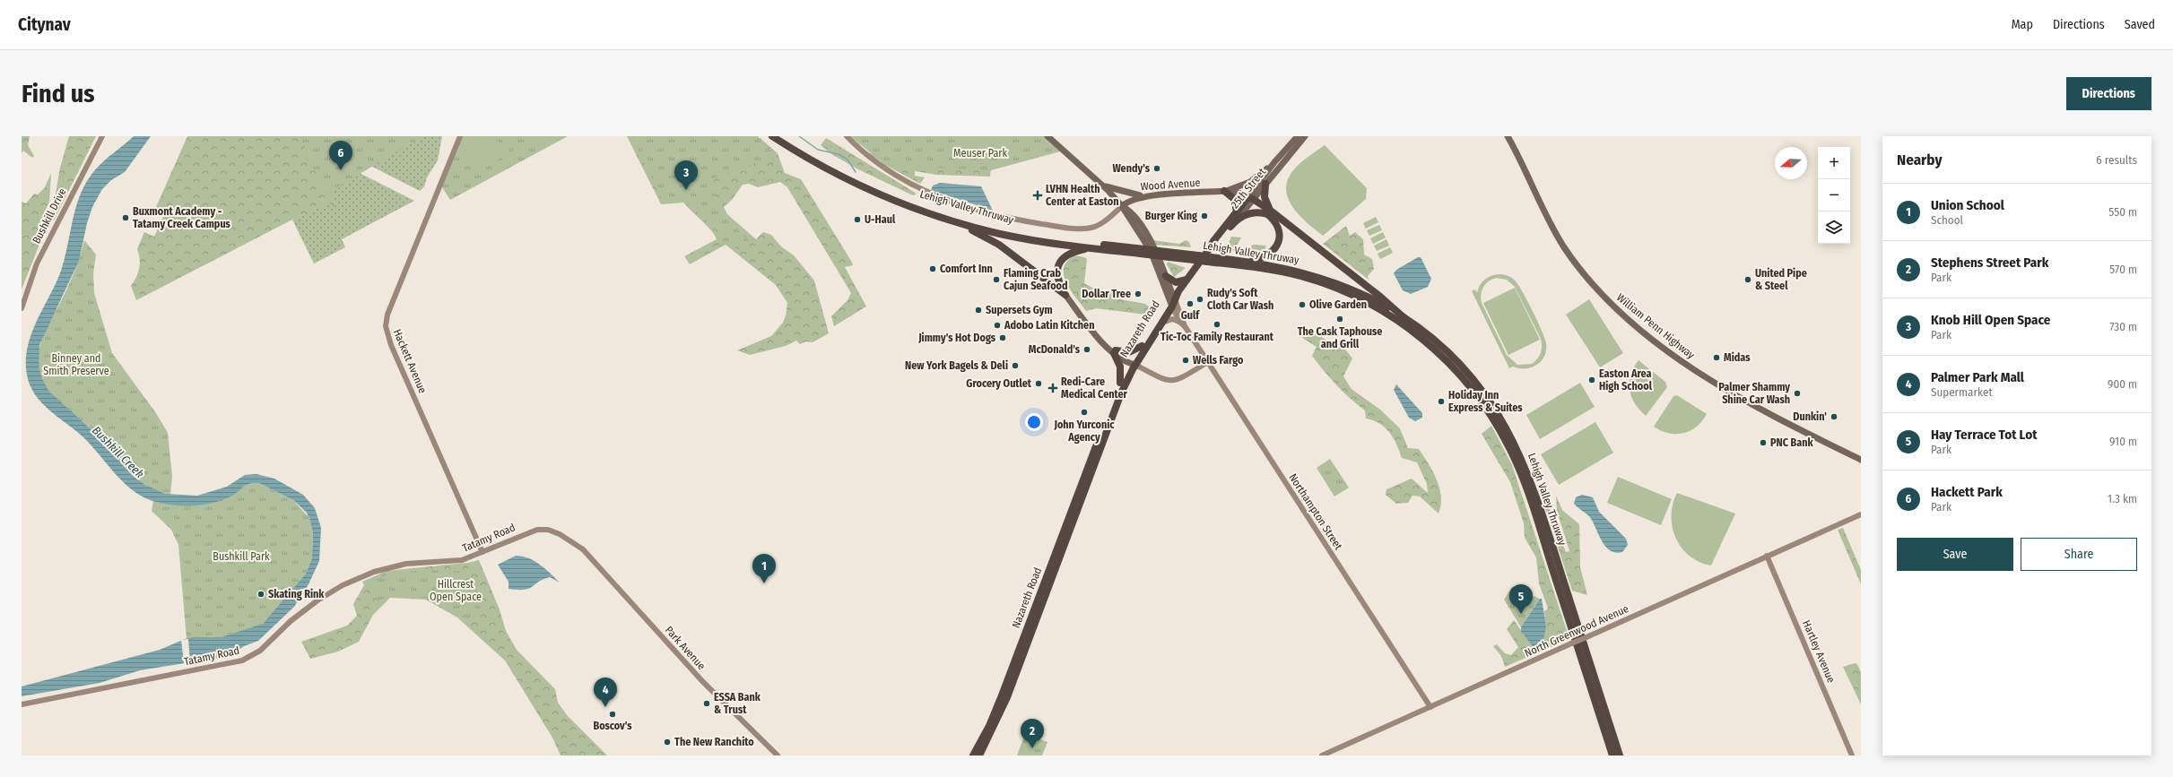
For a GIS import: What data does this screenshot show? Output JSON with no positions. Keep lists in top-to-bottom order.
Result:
{
  "streets": {
    "highway": ["25th Street", "Lehigh Valley Thruway", "Nazareth Road"],
    "main road": [
      "Wood Avenue",
      "Bushkill Drive",
      "William Penn Highway",
      "Hackett Avenue",
      "Northampton Street",
      "Tatamy Road",
      "North Greenwood Avenue",
      "Park Avenue",
      "Hartley Avenue"
    ]
  },
  "crossings": [
    ["Wood Avenue", "25th Street"],
    ["Wood Avenue", "Northampton Street"],
    ["25th Street", "Lehigh Valley Thruway"],
    ["25th Street", "Nazareth Road"],
    ["25th Street", "Northampton Street"],
    ["Nazareth Road", "Northampton Street"],
    ["Hackett Avenue", "Tatamy Road"],
    ["Northampton Street", "North Greenwood Avenue"],
    ["Tatamy Road", "Park Avenue"],
    ["North Greenwood Avenue", "Hartley Avenue"]
  ],
  "water": ["Bushkill Creek"],
  "parks": [
    "Meuser Park",
    "Binney and Smith Preserve",
    "Bushkill Park",
    "Hillcrest Open Space"
  ],
  "places": {
    "other": [
      "Wendy's",
      "Burger King",
      "Buxmont Academy - Tatamy Creek Campus",
      "U-Haul",
      "Comfort Inn",
      "Flaming Crab Cajun Seafood",
      "United Pipe & Steel",
      "Dollar Tree",
      "Rudy's Soft Cloth Car Wash",
      "Gulf",
      "Olive Garden",
      "Supersets Gym",
      "The Cask Taphouse and Grill",
      "Tic-Toc Family Restaurant",
      "Adobo Latin Kitchen",
      "Jimmy's Hot Dogs",
      "McDonald's",
      "Midas",
      "Wells Fargo",
      "New York Bagels & Deli",
      "Easton Area High School",
      "Grocery Outlet",
      "Palmer Shammy Shine Car Wash",
      "Holiday Inn Express & Suites",
      "John Yurconic Agency",
      "Dunkin'",
      "PNC Bank",
      "Skating Rink",
      "ESSA Bank & Trust",
      "Boscov's",
      "The New Ranchito"
    ],
    "health": ["LVHN Health Center at Easton", "Redi-Care Medical Center"]
  },
  "north": "left",
  "page": {
    "header": "Citynav",
    "nav": ["Map", "Directions", "Saved"],
    "buttons": [
      "Directions",
      ["Save", "Share"]
    ],
    "title": "Find us",
    "heading": ["Nearby", "6 results"],
    "pins": [
      "6",
      "3",
      "1",
      "5",
      "4",
      "2"
    ],
    "map_buttons": ["+", "−"],
    "list": [
      {
        "mark": "1",
        "name": "Union School",
        "note": "School",
        "value": "550 m"
      },
      {
        "mark": "2",
        "name": "Stephens Street Park",
        "note": "Park",
        "value": "570 m"
      },
      {
        "mark": "3",
        "name": "Knob Hill Open Space",
        "note": "Park",
        "value": "730 m"
      },
      {
        "mark": "4",
        "name": "Palmer Park Mall",
        "note": "Supermarket",
        "value": "900 m"
      },
      {
        "mark": "5",
        "name": "Hay Terrace Tot Lot",
        "note": "Park",
        "value": "910 m"
      },
      {
        "mark": "6",
        "name": "Hackett Park",
        "note": "Park",
        "value": "1.3 km"
      }
    ]
  }
}
